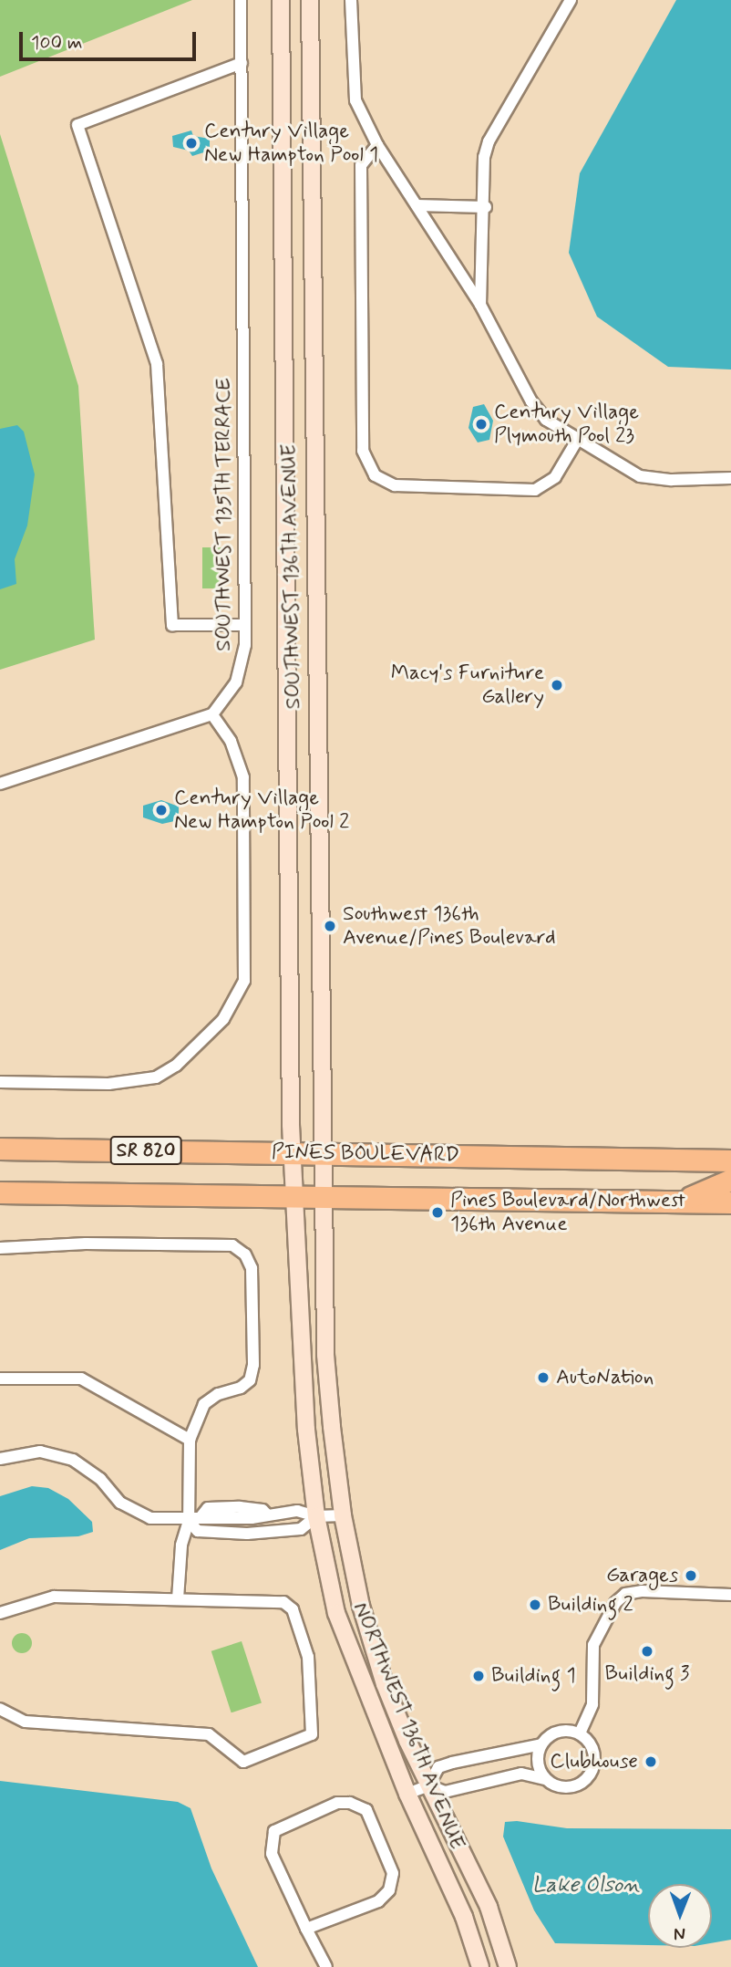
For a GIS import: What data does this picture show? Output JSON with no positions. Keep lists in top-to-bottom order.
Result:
{
  "streets": {
    "highway": ["SR 820", "PINES BOULEVARD"],
    "street": ["SOUTHWEST 135TH TERRACE", "SOUTHWEST 136TH AVENUE", "NORTHWEST 136TH AVENUE"]
  },
  "crossings": [
    ["SOUTHWEST 136TH AVENUE", "PINES BOULEVARD"],
    ["SOUTHWEST 136TH AVENUE", "NORTHWEST 136TH AVENUE"],
    ["PINES BOULEVARD", "NORTHWEST 136TH AVENUE"]
  ],
  "water": ["Lake Olson"],
  "places": [
    "Century Village New Hampton Pool 1",
    "Century Village Plymouth Pool 23",
    "Macy's Furniture Gallery",
    "Century Village New Hampton Pool 2",
    "Southwest 136th Avenue/Pines Boulevard",
    "Pines Boulevard/Northwest 136th Avenue",
    "AutoNation",
    "Garages",
    "Building 2",
    "Building 3",
    "Building 1",
    "Clubhouse"
  ],
  "scale_bar": "100 m",
  "north": "bottom"
}
